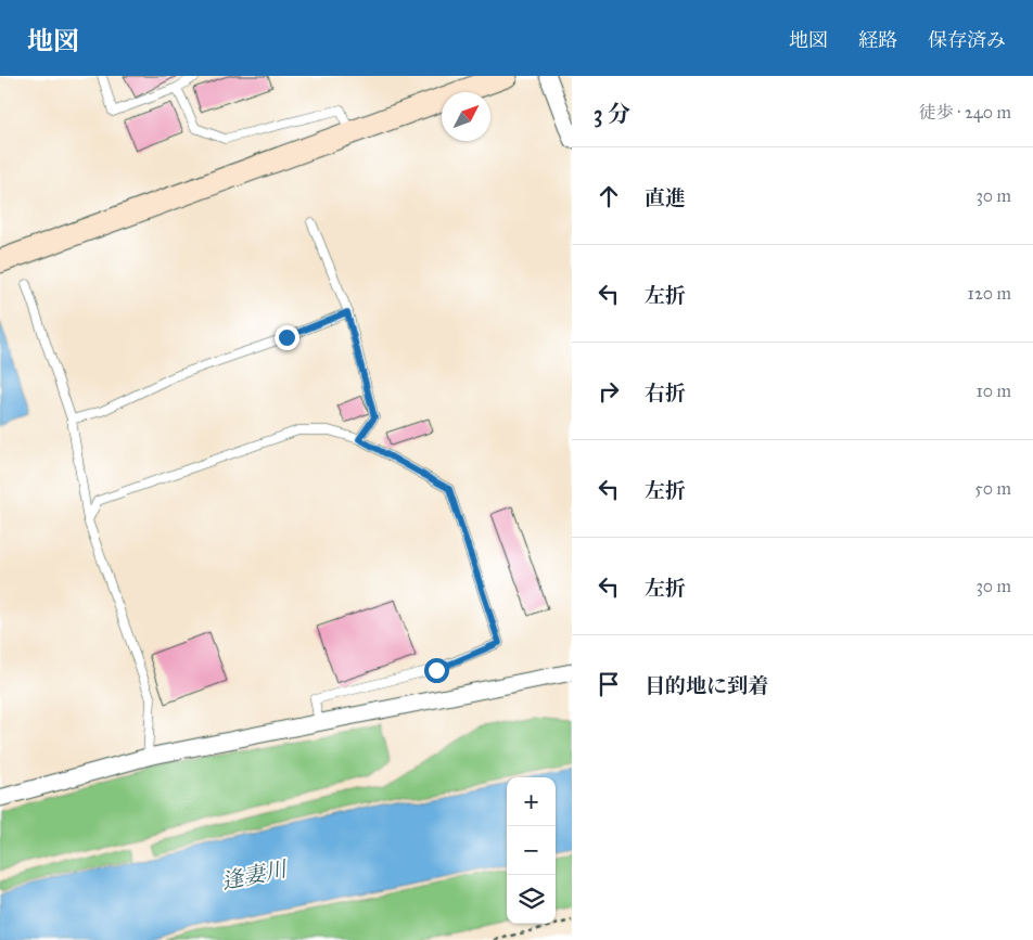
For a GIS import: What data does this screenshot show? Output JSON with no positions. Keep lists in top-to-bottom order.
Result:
{
  "water": ["逢妻川"],
  "north": "top right",
  "page": {
    "header": "地図",
    "nav": ["地図", "経路", "保存済み"],
    "heading": ["3 分", "徒歩 · 240 m"],
    "list": [
      ["直進", "30 m"],
      ["左折", "120 m"],
      ["右折", "10 m"],
      ["左折", "50 m"],
      ["左折", "30 m"],
      "目的地に到着"
    ],
    "map_buttons": ["+", "−"]
  }
}
